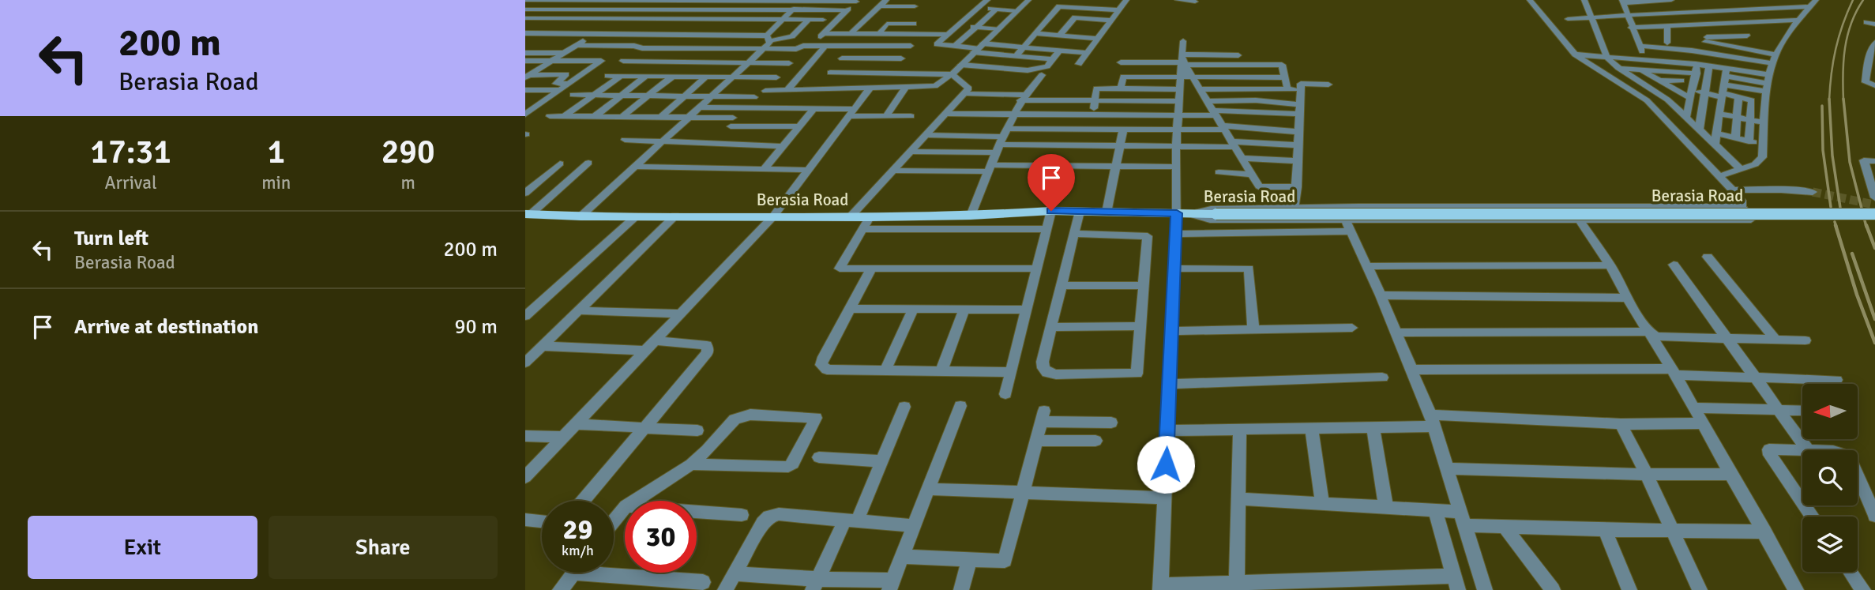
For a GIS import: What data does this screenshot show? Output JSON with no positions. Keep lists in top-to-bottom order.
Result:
{
  "streets": {
    "main road": ["Berasia Road"]
  },
  "north": "left",
  "page": {
    "turn": ["200 m", "Berasia Road"],
    "eta": [
      "17:31",
      "Arrival",
      "1",
      "min",
      "290",
      "m"
    ],
    "list": [
      {
        "name": "Turn left",
        "note": "Berasia Road",
        "value": "200 m"
      },
      {
        "name": "Arrive at destination",
        "value": "90 m"
      }
    ],
    "speed": "29 km/h",
    "limit": "30",
    "buttons": ["Exit", "Share"]
  }
}
